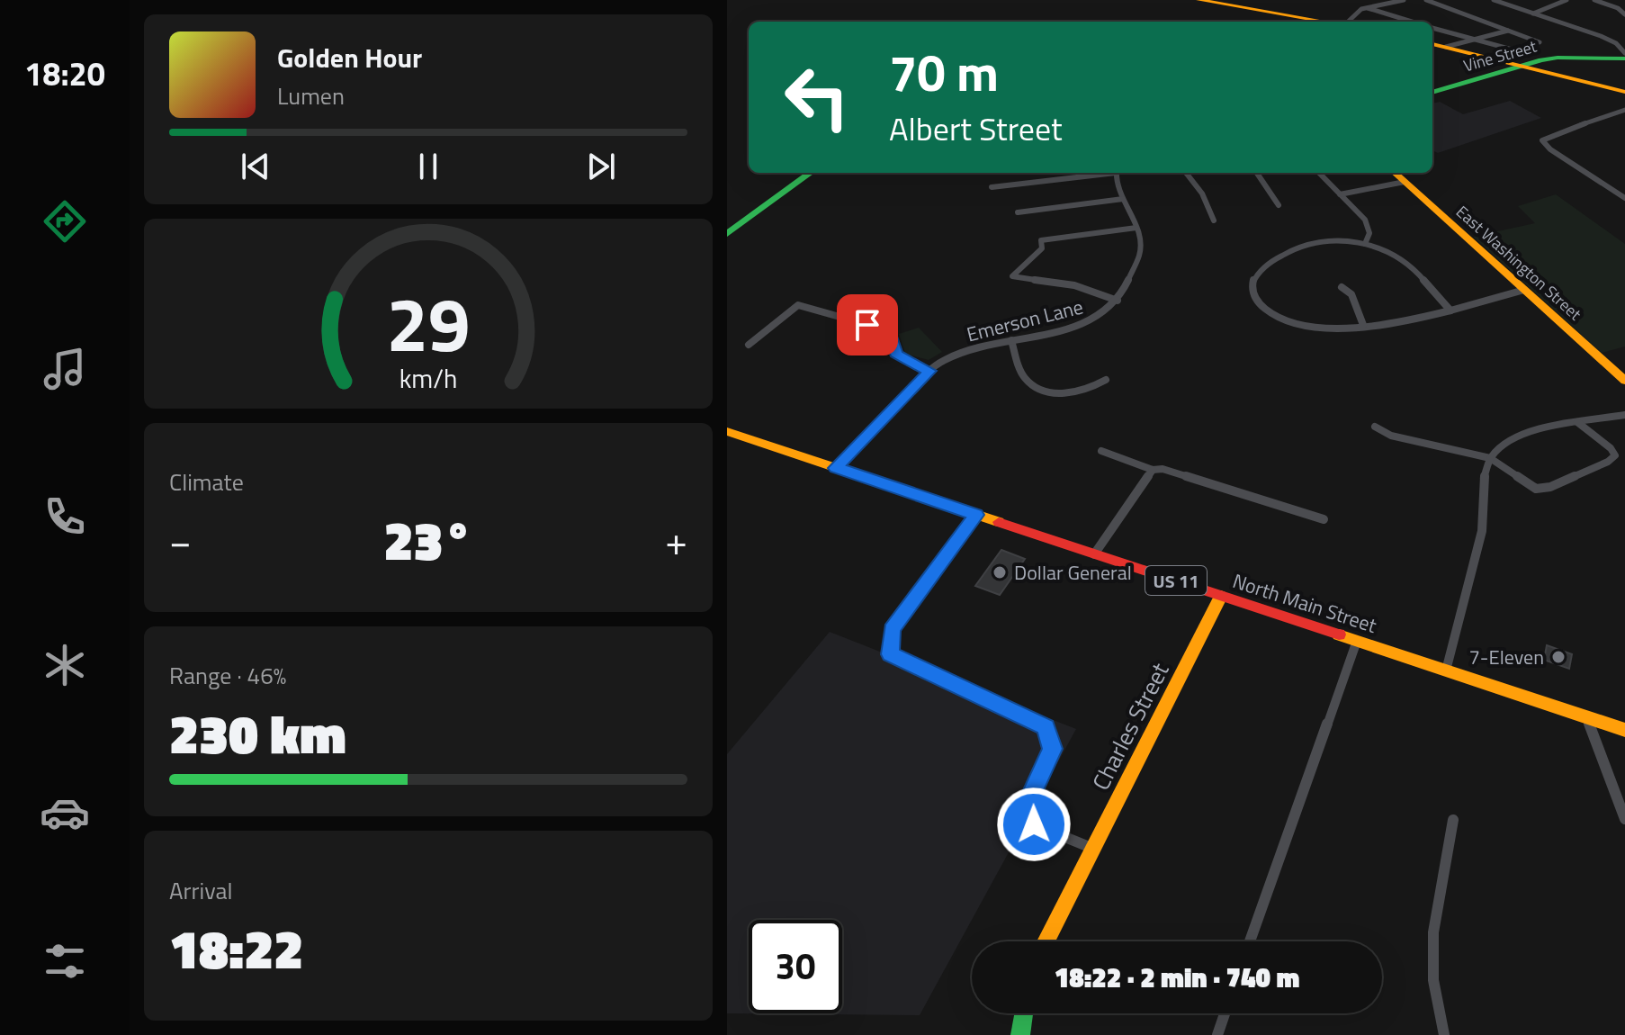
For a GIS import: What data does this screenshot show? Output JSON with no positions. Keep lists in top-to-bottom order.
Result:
{
  "streets": {
    "street": [
      "Vine Street",
      "East Washington Street",
      "Emerson Lane",
      "US 11",
      "North Main Street",
      "Charles Street"
    ]
  },
  "crossings": [
    ["Emerson Lane", "North Main Street"],
    ["North Main Street", "Charles Street"]
  ],
  "places": ["Dollar General", "7-Eleven"],
  "page": {
    "tabs": "18:20",
    "turn": ["70 m", "Albert Street"],
    "song": ["Golden Hour", "Lumen"],
    "tile": [
      "Climate",
      ["Range · 46%", "230 km"],
      ["Arrival", "18:22"]
    ],
    "heat": ["−", "23°", "+"],
    "limit": "30",
    "trip": "18:22 · 2 min · 740 m",
    "gauge": ["29", "km/h"]
  }
}
